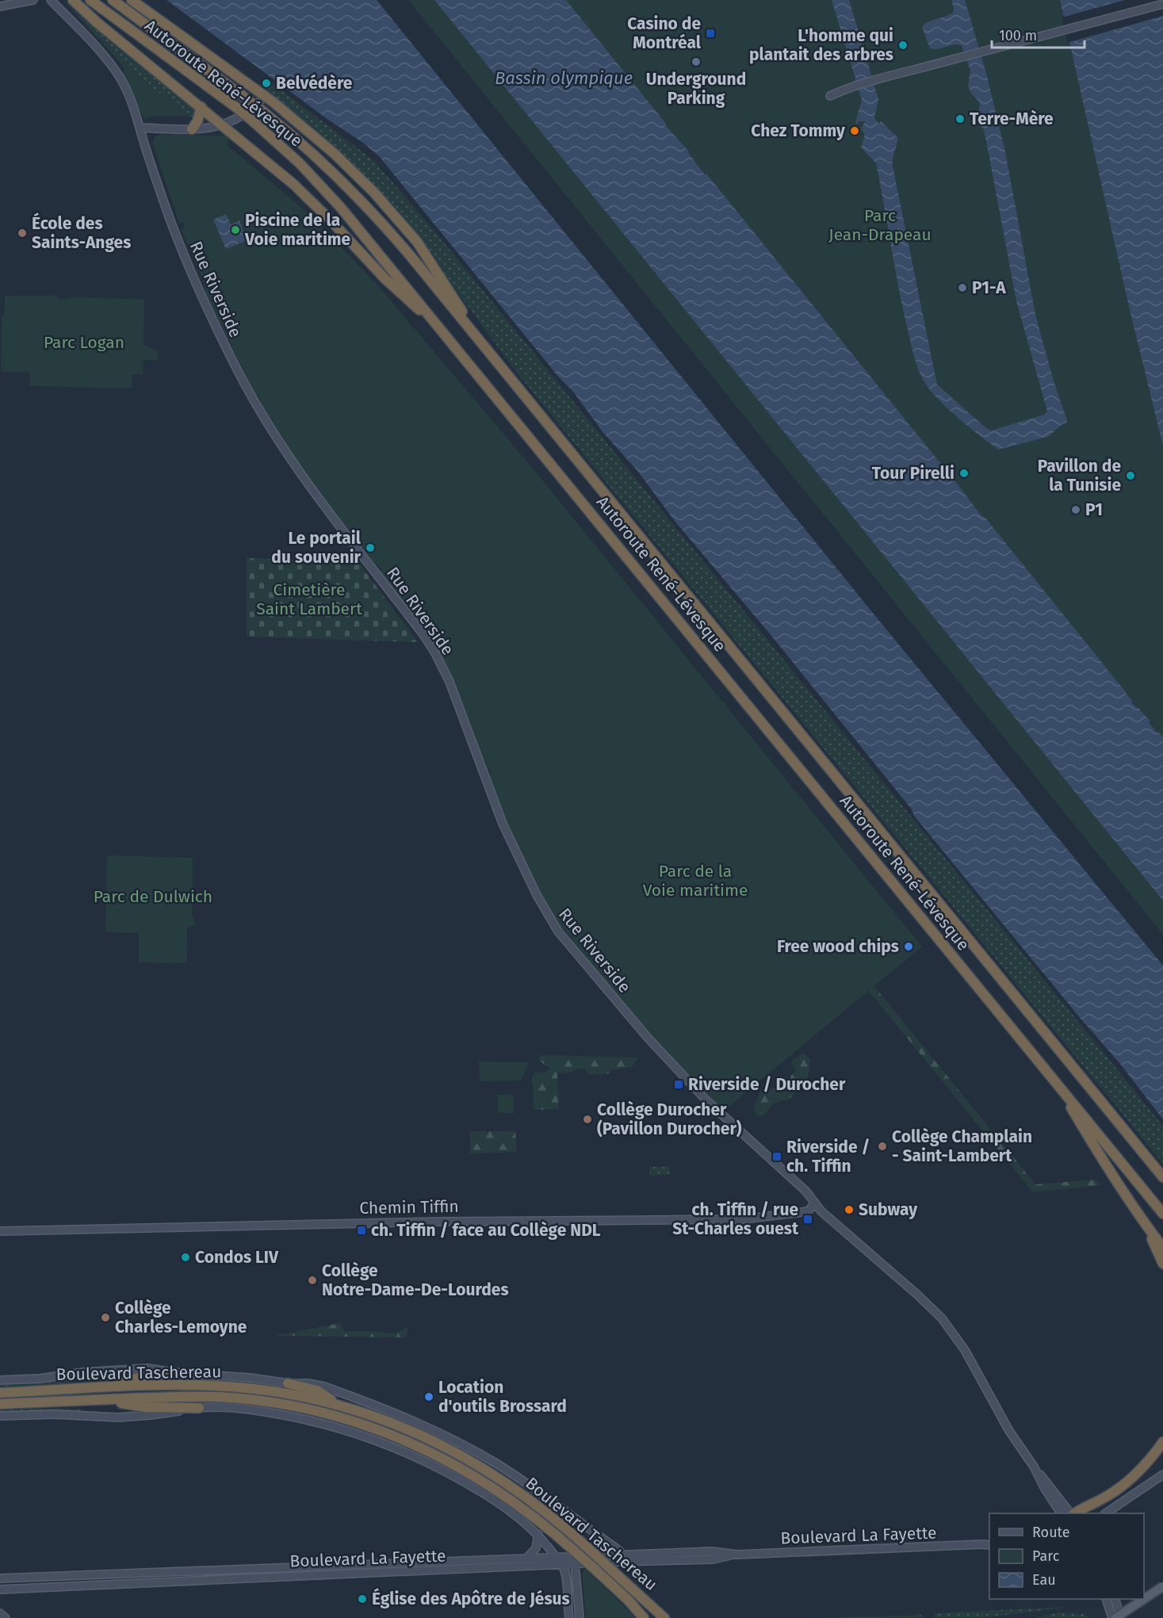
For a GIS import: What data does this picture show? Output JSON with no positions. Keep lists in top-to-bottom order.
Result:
{
  "streets": {
    "highway": ["Autoroute René-Lévesque", "Boulevard Taschereau"],
    "street": ["Rue Riverside", "Chemin Tiffin", "Boulevard La Fayette"]
  },
  "crossings": [
    ["Rue Riverside", "Chemin Tiffin"],
    ["Boulevard Taschereau", "Boulevard La Fayette"]
  ],
  "water": ["Bassin olympique"],
  "parks": [
    "Parc Jean-Drapeau",
    "Parc Logan",
    "Cimetière Saint Lambert",
    "Parc de la Voie maritime",
    "Parc de Dulwich"
  ],
  "places": {
    "transit": [
      "Casino de Montréal",
      "Riverside / Durocher",
      "Riverside / ch. Tiffin",
      "ch. Tiffin / rue St-Charles ouest",
      "ch. Tiffin / face au Collège NDL"
    ],
    "other": [
      "L'homme qui plantait des arbres",
      "Underground Parking",
      "Belvédère",
      "Terre-Mère",
      "Chez Tommy",
      "Piscine de la Voie maritime",
      "École des Saints-Anges",
      "P1-A",
      "Tour Pirelli",
      "Pavillon de la Tunisie",
      "P1",
      "Le portail du souvenir",
      "Free wood chips",
      "Collège Durocher (Pavillon Durocher)",
      "Collège Champlain - Saint-Lambert",
      "Subway",
      "Condos LIV",
      "Collège Notre-Dame-De-Lourdes",
      "Collège Charles-Lemoyne",
      "Location d'outils Brossard",
      "Église des Apôtre de Jésus"
    ]
  },
  "legend": ["Route", "Parc", "Eau"],
  "scale_bar": "100 m"
}
